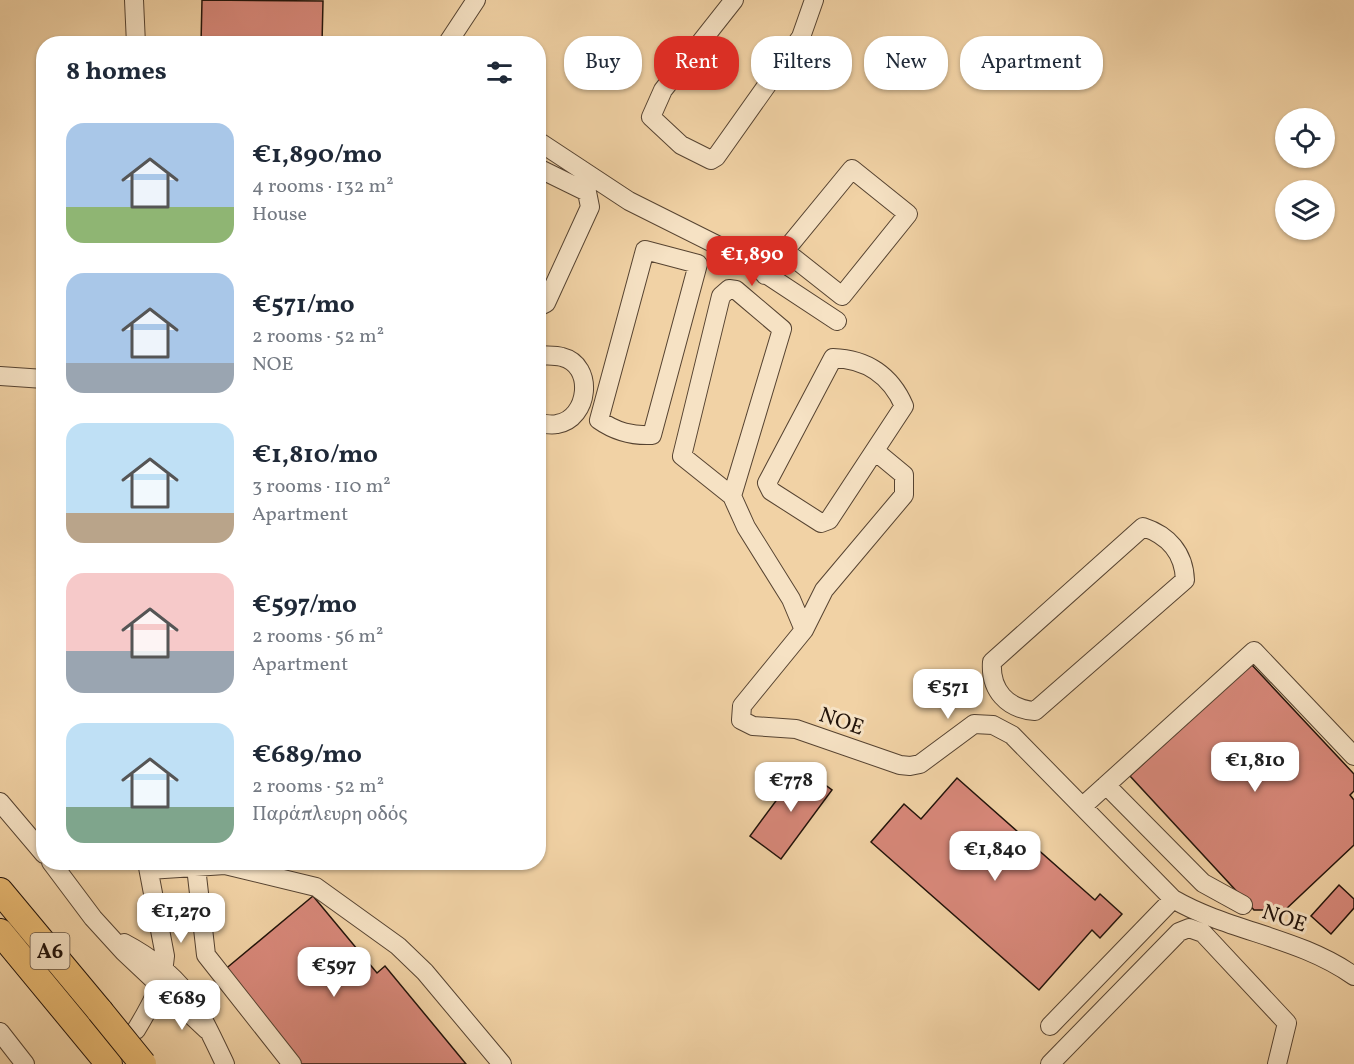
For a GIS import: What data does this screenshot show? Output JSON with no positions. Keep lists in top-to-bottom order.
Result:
{
  "streets": {
    "highway": ["Α6"],
    "street": ["NOE"]
  },
  "page": {
    "chip": [
      "Buy",
      "Rent",
      "Filters",
      "New",
      "Apartment"
    ],
    "heading": "8 homes",
    "list": [
      {
        "name": "€1,890/mo",
        "note": "4 rooms · 132 m² · House"
      },
      {
        "name": "€571/mo",
        "note": "2 rooms · 52 m² · NOE"
      },
      {
        "name": "€1,810/mo",
        "note": "3 rooms · 110 m² · Apartment"
      },
      {
        "name": "€597/mo",
        "note": "2 rooms · 56 m² · Apartment"
      },
      {
        "name": "€689/mo",
        "note": "2 rooms · 52 m² · Παράπλευρη οδός"
      }
    ],
    "price": [
      "€1,890",
      "€571",
      "€1,810",
      "€778",
      "€1,840",
      "€1,270",
      "€597",
      "€689"
    ]
  }
}
